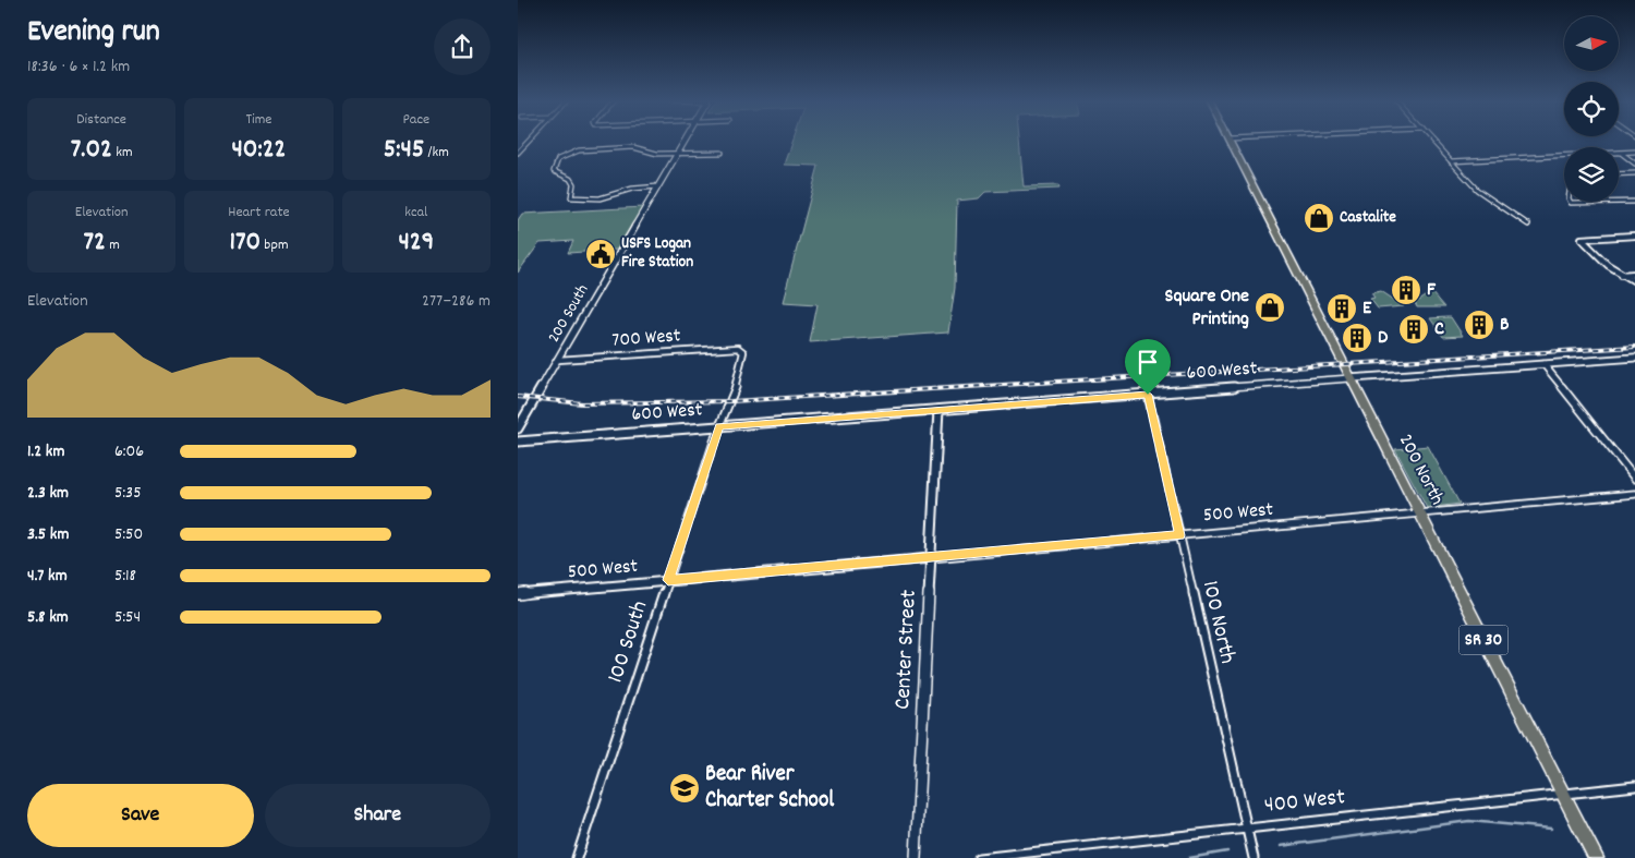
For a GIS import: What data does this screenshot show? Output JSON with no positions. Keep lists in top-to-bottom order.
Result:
{
  "streets": {
    "highway": ["200 North", "SR 30"],
    "main road": ["600 West"],
    "street": [
      "200 South",
      "700 West",
      "500 West",
      "100 North",
      "100 South",
      "Center Street",
      "400 West"
    ]
  },
  "crossings": [
    ["200 South", "700 West"],
    ["700 West", "100 South"],
    ["600 West", "200 North"],
    ["600 West", "100 North"],
    ["600 West", "100 South"],
    ["600 West", "Center Street"],
    ["200 North", "500 West"],
    ["200 North", "400 West"],
    ["500 West", "100 North"],
    ["500 West", "100 South"],
    ["500 West", "Center Street"],
    ["100 North", "400 West"]
  ],
  "places": {
    "shop": ["Castalite", "Square One Printing"],
    "public building": ["USFS Logan Fire Station"],
    "building": [
      "F",
      "E",
      "B",
      "C",
      "D"
    ],
    "school or university": ["Bear River Charter School"]
  },
  "north": "right",
  "page": {
    "heading": ["Evening run", "18:36 · 6 × 1.2 km"],
    "stats": [
      ["Distance", "7.02 km"],
      ["Time", "40:22"],
      ["Pace", "5:45 /km"],
      ["Elevation", "72 m"],
      ["Heart rate", "170 bpm"],
      ["kcal", "429"]
    ],
    "chart": ["Elevation", "277–286 m"],
    "list": [
      {
        "name": "1.2 km",
        "note": "6:06"
      },
      {
        "name": "2.3 km",
        "note": "5:35"
      },
      {
        "name": "3.5 km",
        "note": "5:50"
      },
      {
        "name": "4.7 km",
        "note": "5:18"
      },
      {
        "name": "5.8 km",
        "note": "5:54"
      }
    ],
    "buttons": ["Save", "Share"]
  }
}
